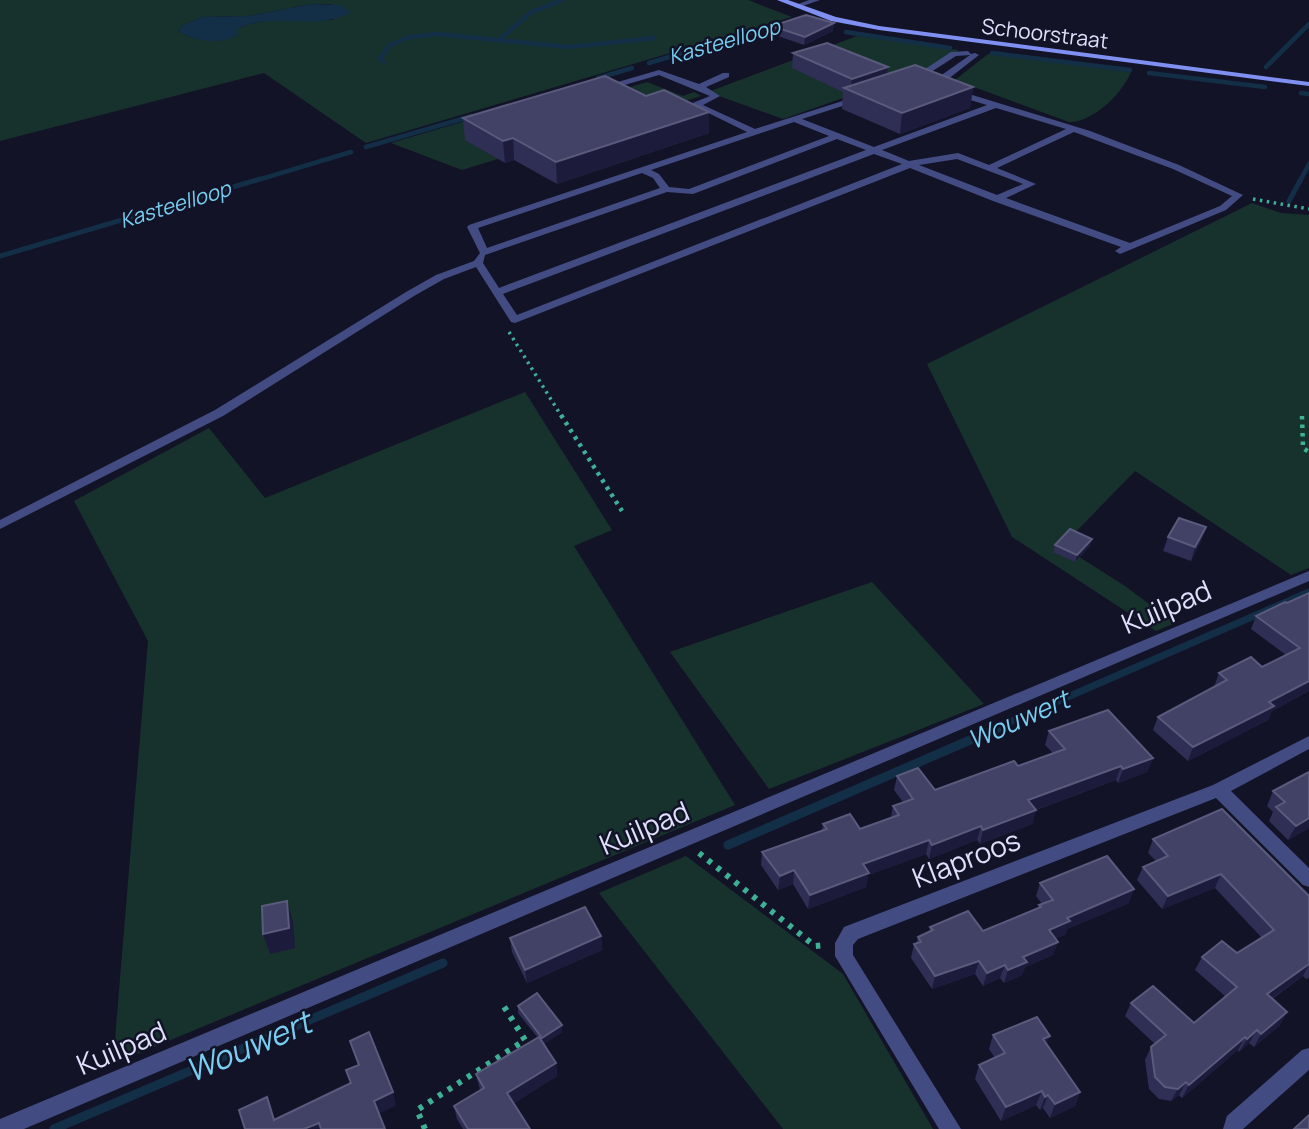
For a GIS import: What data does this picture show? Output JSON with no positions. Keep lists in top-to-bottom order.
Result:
{
  "streets": {
    "street": ["Schoorstraat", "Kuilpad", "Klaproos"]
  },
  "water": ["Kasteelloop", "Wouwert"]
}
